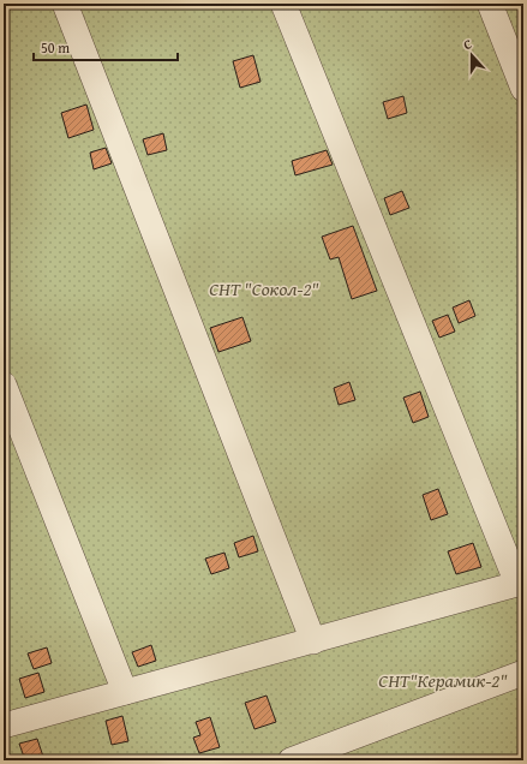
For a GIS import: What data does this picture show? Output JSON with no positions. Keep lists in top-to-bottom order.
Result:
{
  "parks": ["СНТ \"Сокол-2\"", "СНТ\"Керамик-2\""],
  "scale_bar": "50 m",
  "north": "top"
}
